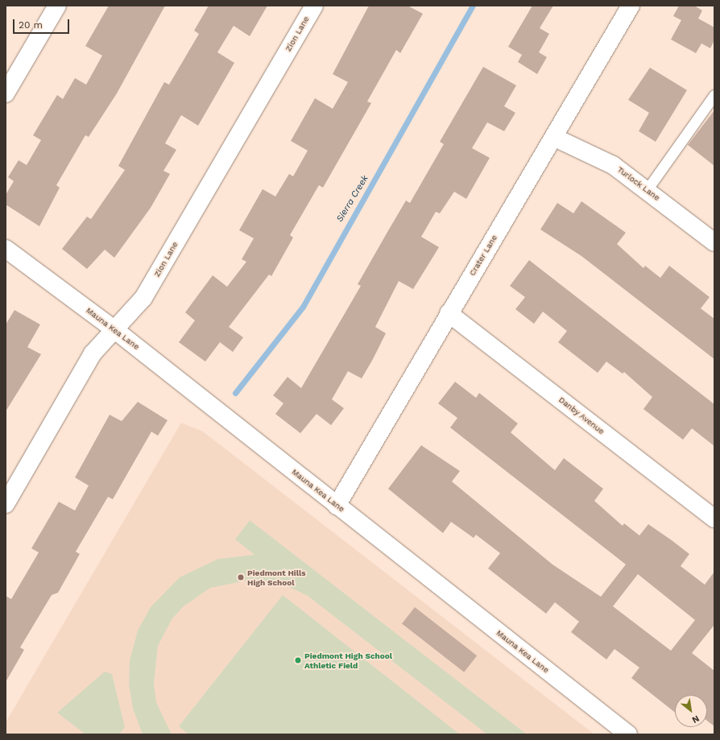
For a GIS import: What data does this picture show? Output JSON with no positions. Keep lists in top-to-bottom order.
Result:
{
  "streets": {
    "street": [
      "Zion Lane",
      "Turlock Lane",
      "Crater Lane",
      "Mauna Kea Lane",
      "Danby Avenue"
    ]
  },
  "crossings": [
    ["Zion Lane", "Mauna Kea Lane"],
    ["Turlock Lane", "Crater Lane"],
    ["Crater Lane", "Mauna Kea Lane"],
    ["Crater Lane", "Danby Avenue"]
  ],
  "water": ["Sierra Creek"],
  "places": ["Piedmont Hills High School", "Piedmont High School Athletic Field"],
  "scale_bar": "20 m",
  "north": "bottom right"
}
